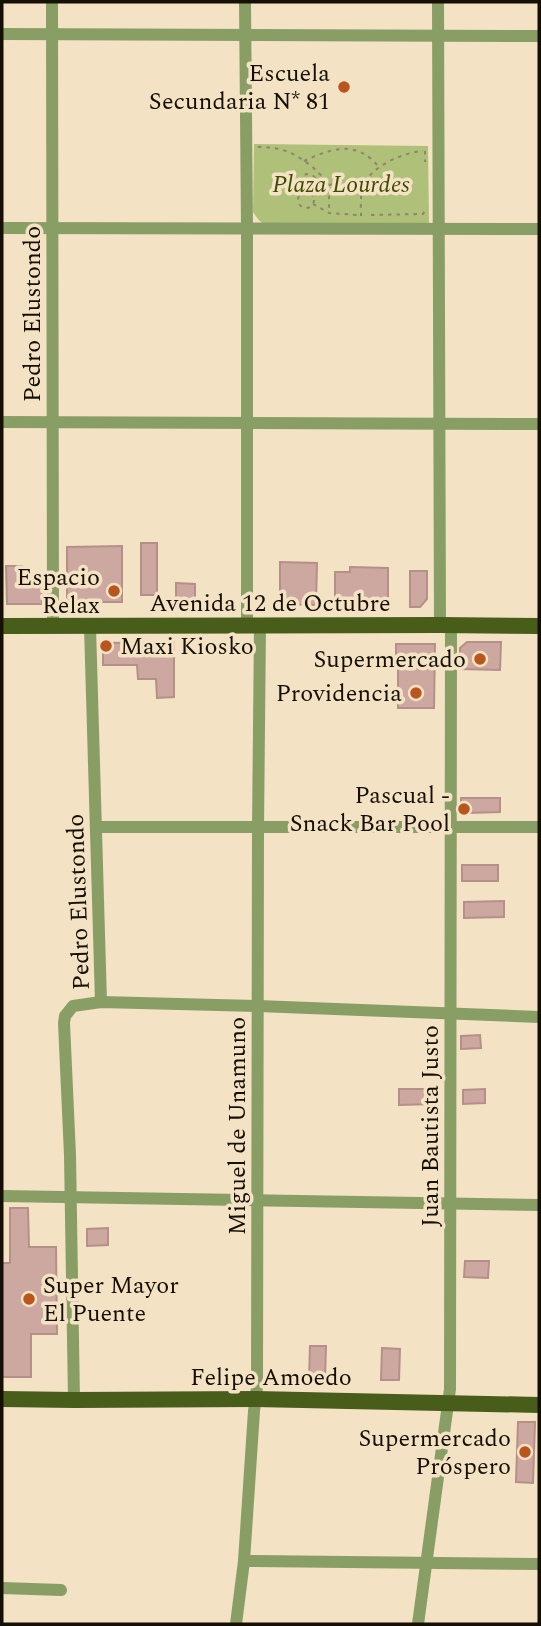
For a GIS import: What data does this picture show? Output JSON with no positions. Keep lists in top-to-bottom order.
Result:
{
  "streets": {
    "main road": ["Avenida 12 de Octubre", "Felipe Amoedo"],
    "street": ["Pedro Elustondo", "Miguel de Unamuno", "Juan Bautista Justo"]
  },
  "crossings": [
    ["Pedro Elustondo", "Avenida 12 de Octubre"],
    ["Pedro Elustondo", "Felipe Amoedo"],
    ["Avenida 12 de Octubre", "Miguel de Unamuno"],
    ["Avenida 12 de Octubre", "Juan Bautista Justo"],
    ["Miguel de Unamuno", "Felipe Amoedo"],
    ["Juan Bautista Justo", "Felipe Amoedo"]
  ],
  "parks": ["Plaza Lourdes"],
  "places": [
    "Escuela Secundaria N* 81",
    "Espacio Relax",
    "Maxi Kiosko",
    "Supermercado",
    "Providencia",
    "Pascual - Snack Bar Pool",
    "Super Mayor El Puente",
    "Supermercado Próspero"
  ]
}
